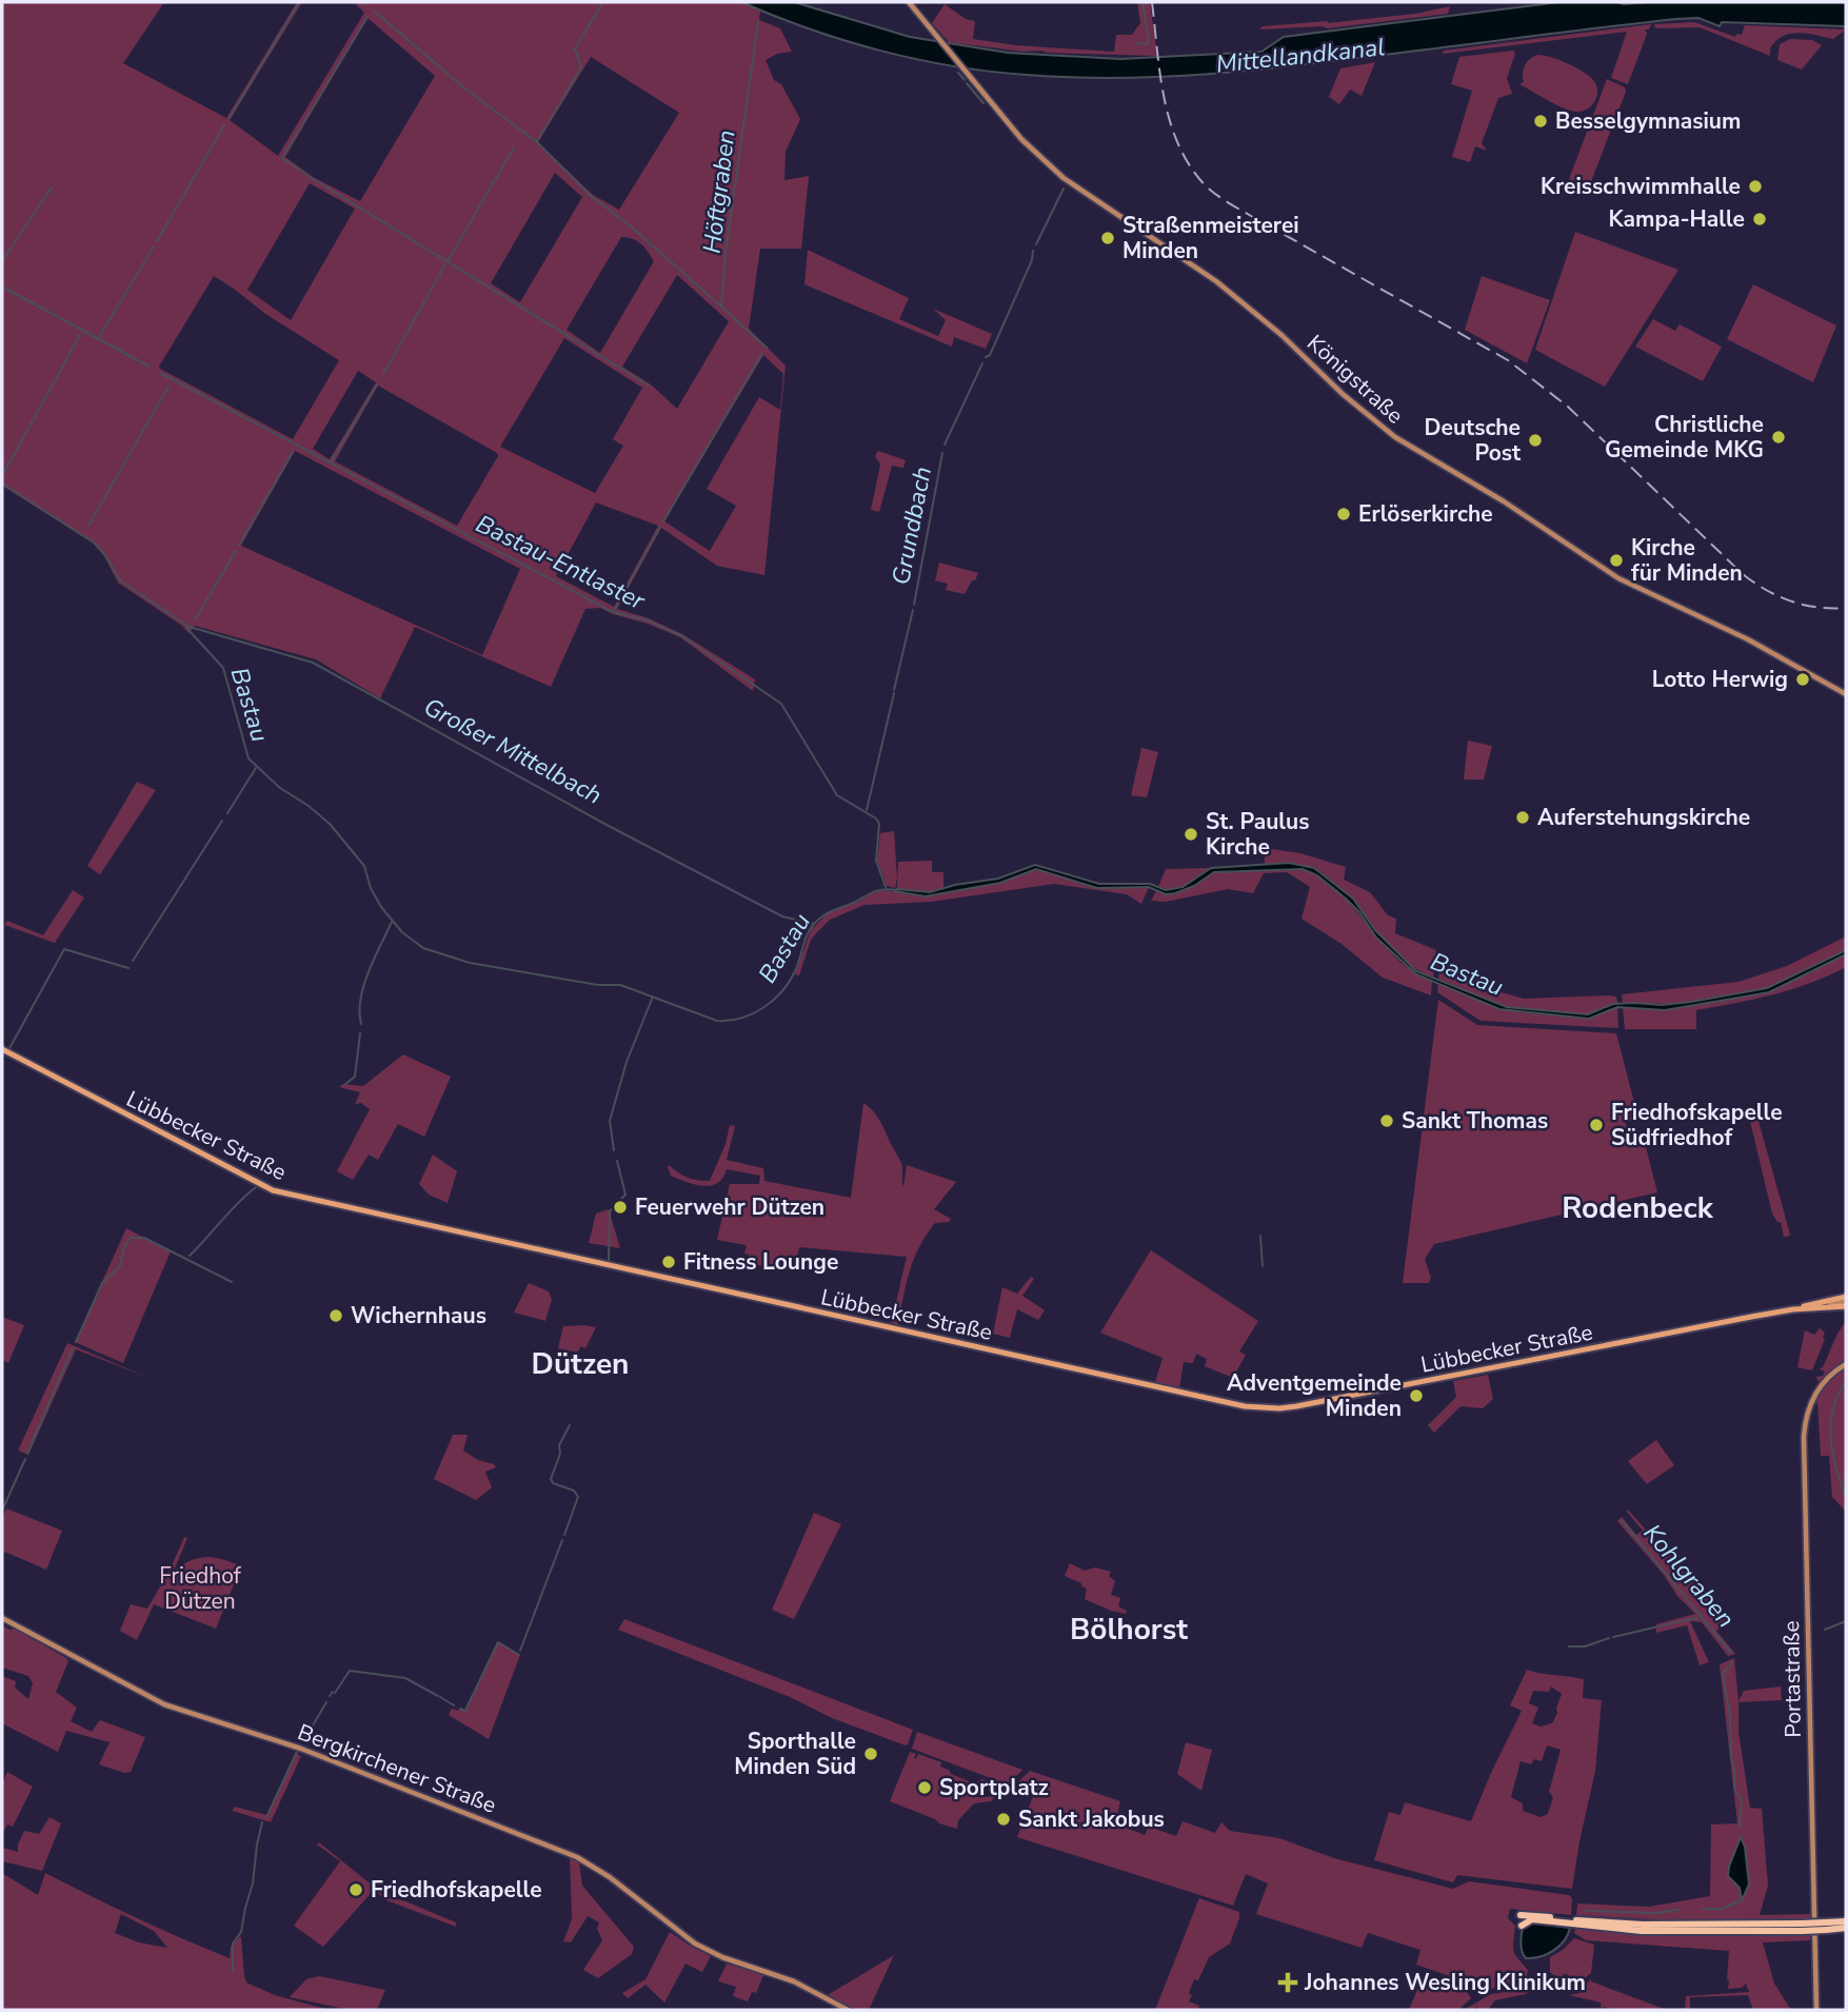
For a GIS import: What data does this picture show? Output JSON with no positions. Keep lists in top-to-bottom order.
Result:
{
  "streets": {
    "main road": [
      "Königstraße",
      "Lübbecker Straße",
      "Portastraße",
      "Bergkirchener Straße"
    ]
  },
  "districts": ["Rodenbeck", "Dützen", "Bölhorst"],
  "water": [
    "Mittellandkanal",
    "Höftgraben",
    "Grundbach",
    "Bastau-Entlaster",
    "Bastau",
    "Großer Mittelbach",
    "Kohlgraben"
  ],
  "parks": ["Friedhof Dützen"],
  "places": {
    "other": [
      "Besselgymnasium",
      "Kreisschwimmhalle",
      "Kampa-Halle",
      "Straßenmeisterei Minden",
      "Christliche Gemeinde MKG",
      "Deutsche Post",
      "Erlöserkirche",
      "Kirche für Minden",
      "Lotto Herwig",
      "Auferstehungskirche",
      "St. Paulus Kirche",
      "Sankt Thomas",
      "Friedhofskapelle Südfriedhof",
      "Feuerwehr Dützen",
      "Fitness Lounge",
      "Wichernhaus",
      "Adventgemeinde Minden",
      "Sporthalle Minden Süd",
      "Sportplatz",
      "Sankt Jakobus",
      "Friedhofskapelle"
    ],
    "health": ["Johannes Wesling Klinikum"]
  }
}
